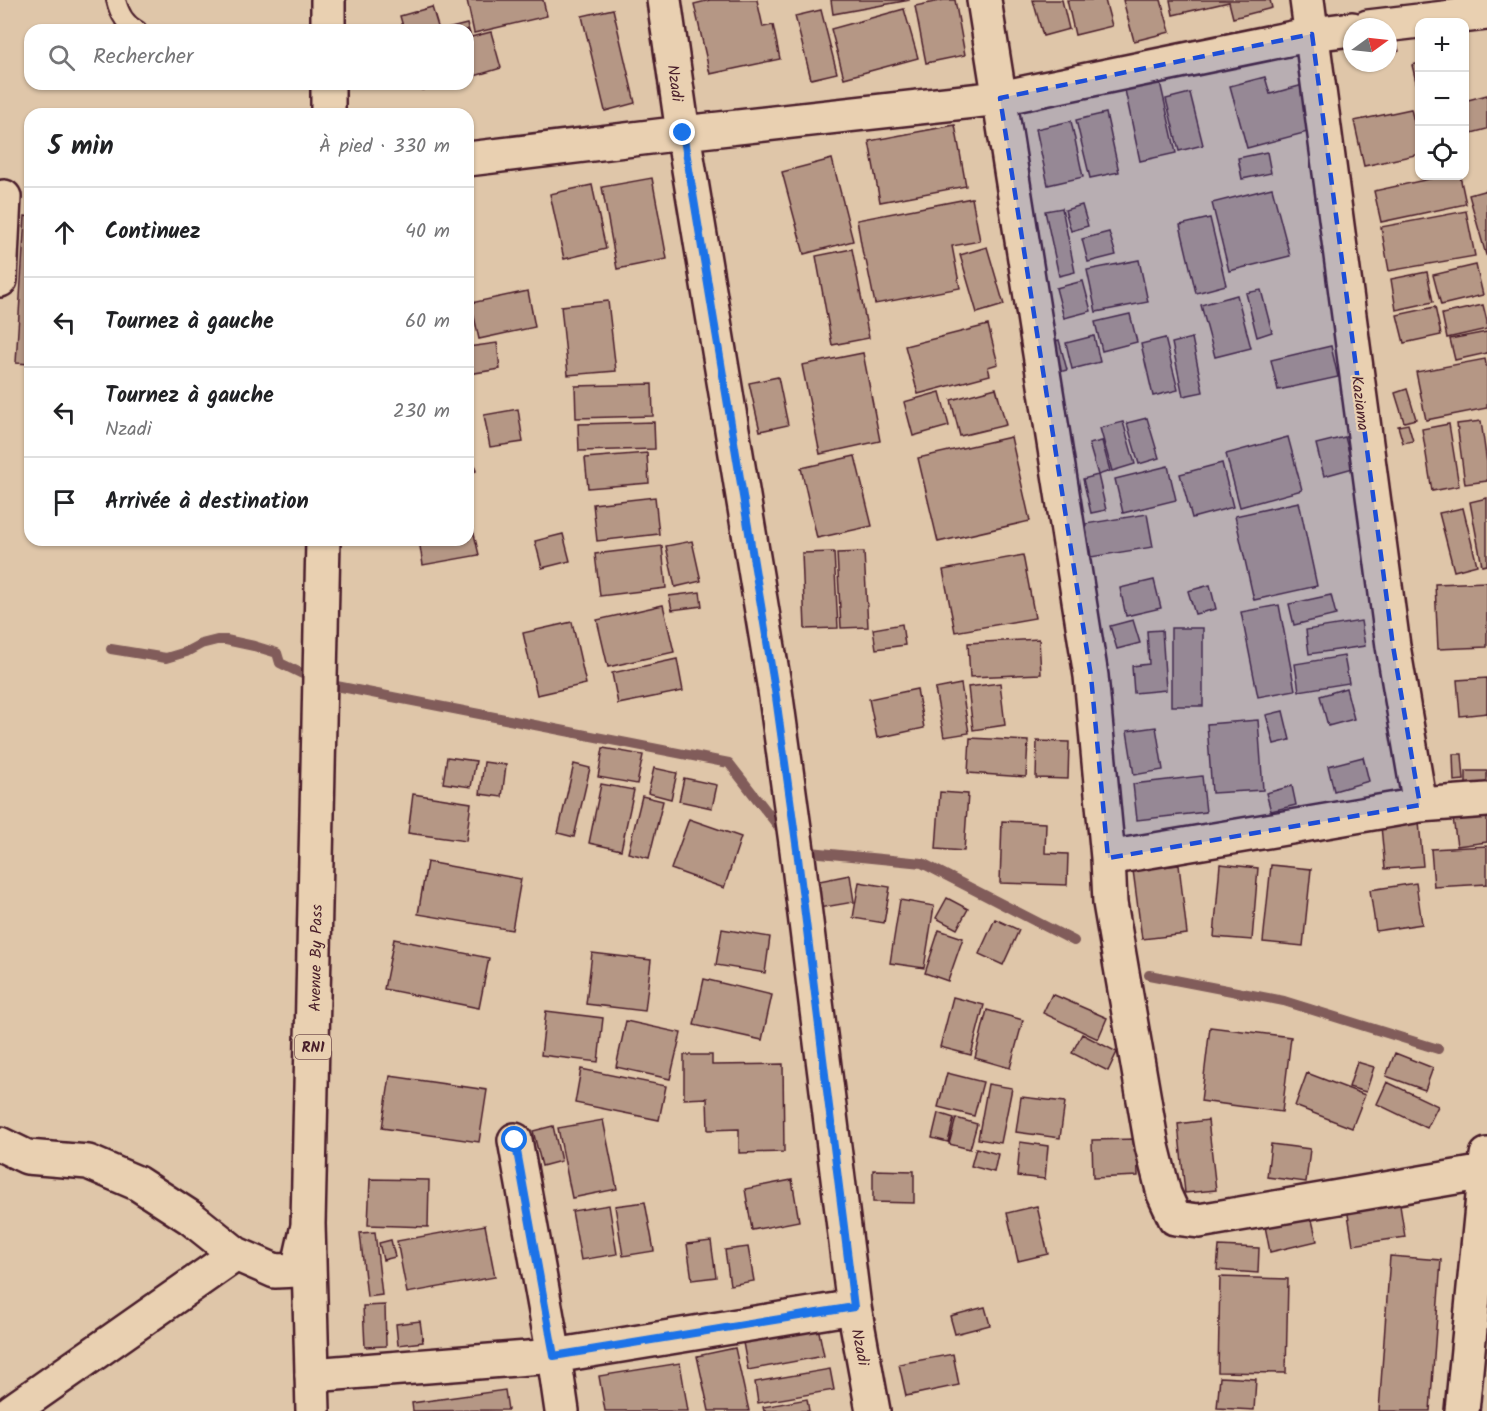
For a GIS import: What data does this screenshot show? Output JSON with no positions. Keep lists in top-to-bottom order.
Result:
{
  "streets": {
    "main road": [
      "Nzadi",
      "Kaziama",
      "Avenue By Pass",
      "RN1"
    ]
  },
  "north": "right",
  "page": {
    "map_buttons": ["+", "−"],
    "search": "Rechercher",
    "heading": ["5 min", "À pied · 330 m"],
    "list": [
      ["Continuez", "40 m"],
      ["Tournez à gauche", "60 m"],
      ["Tournez à gauche", "Nzadi", "230 m"],
      "Arrivée à destination"
    ]
  }
}
